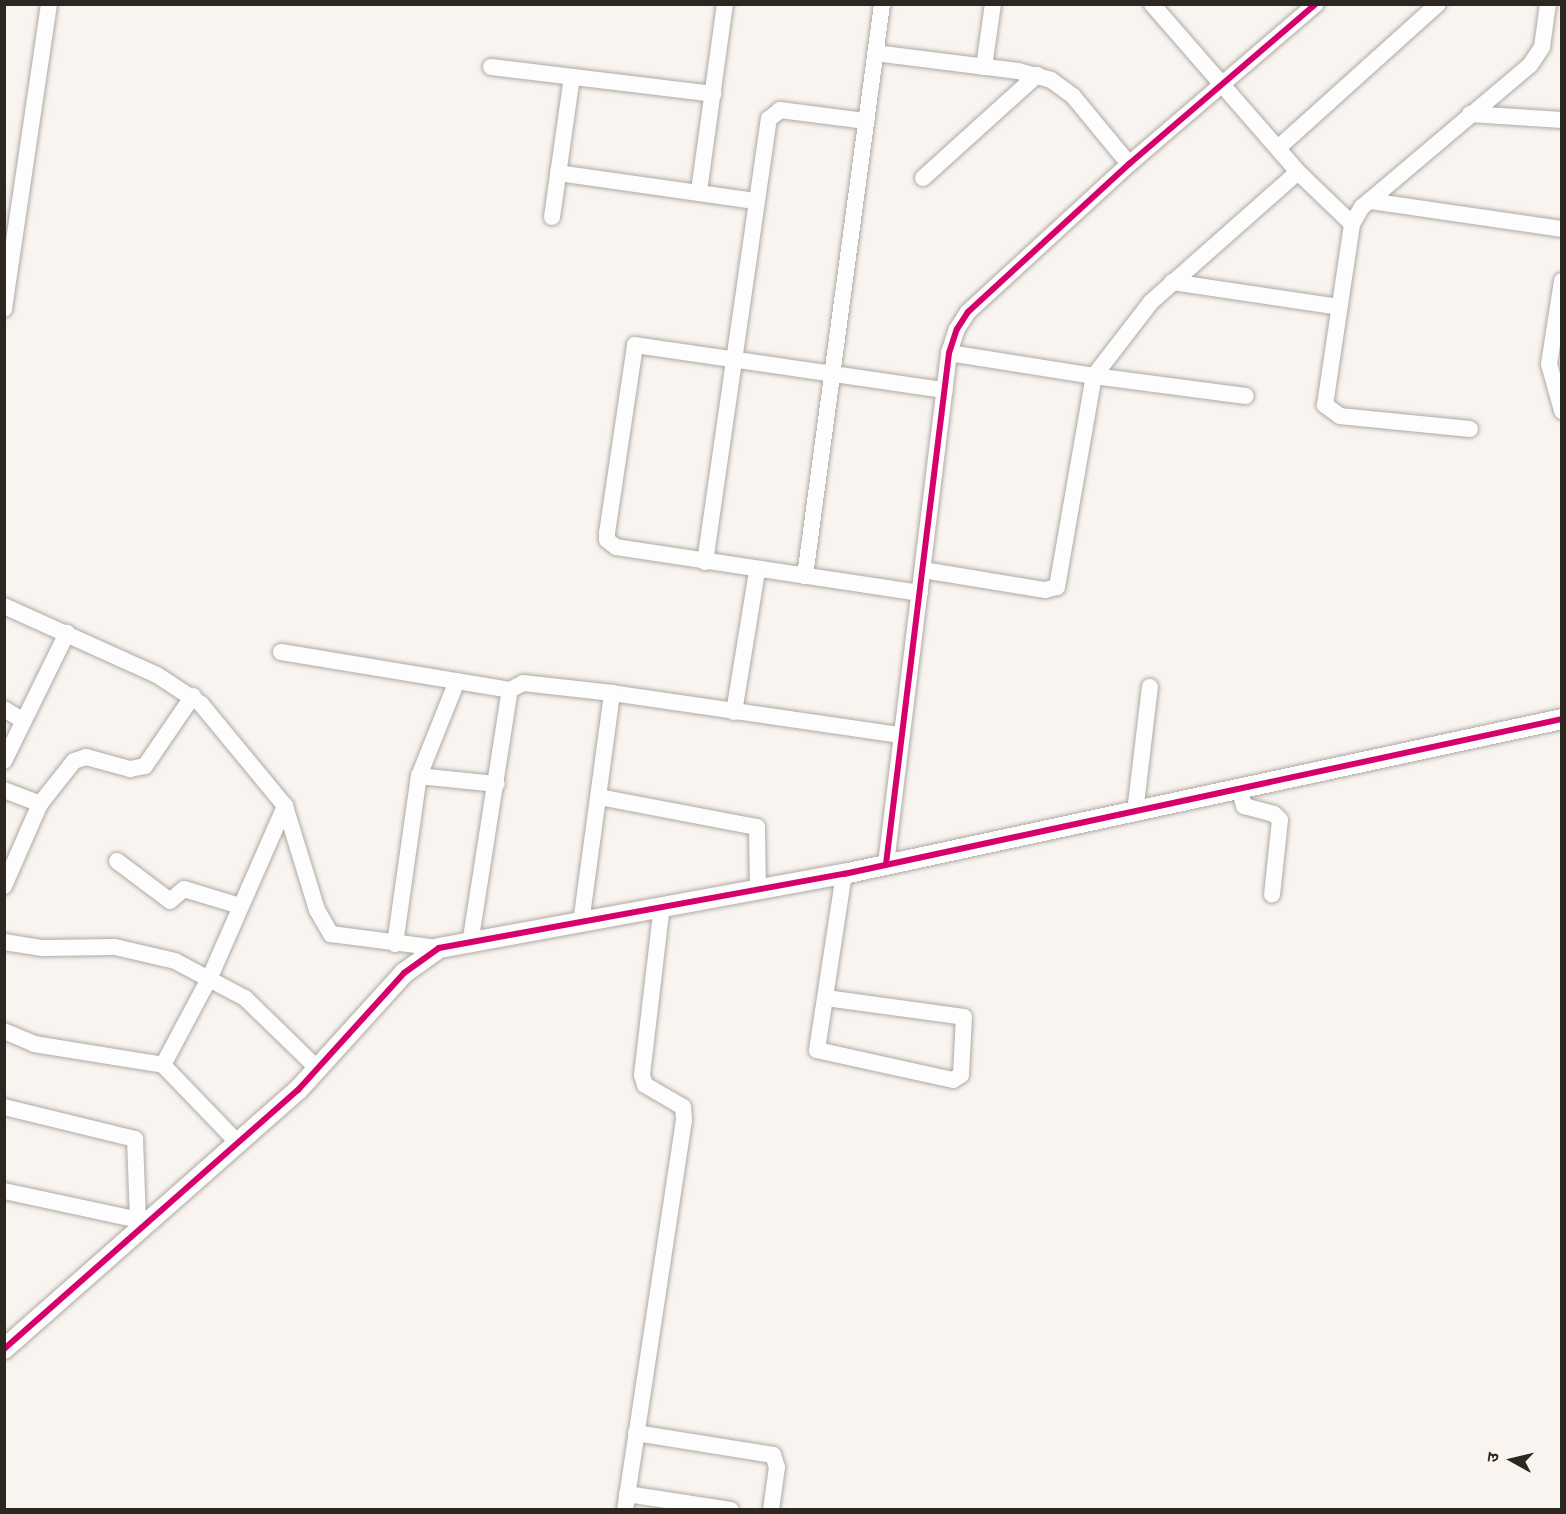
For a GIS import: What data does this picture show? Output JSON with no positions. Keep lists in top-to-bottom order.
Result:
{
  "north": "left"
}
